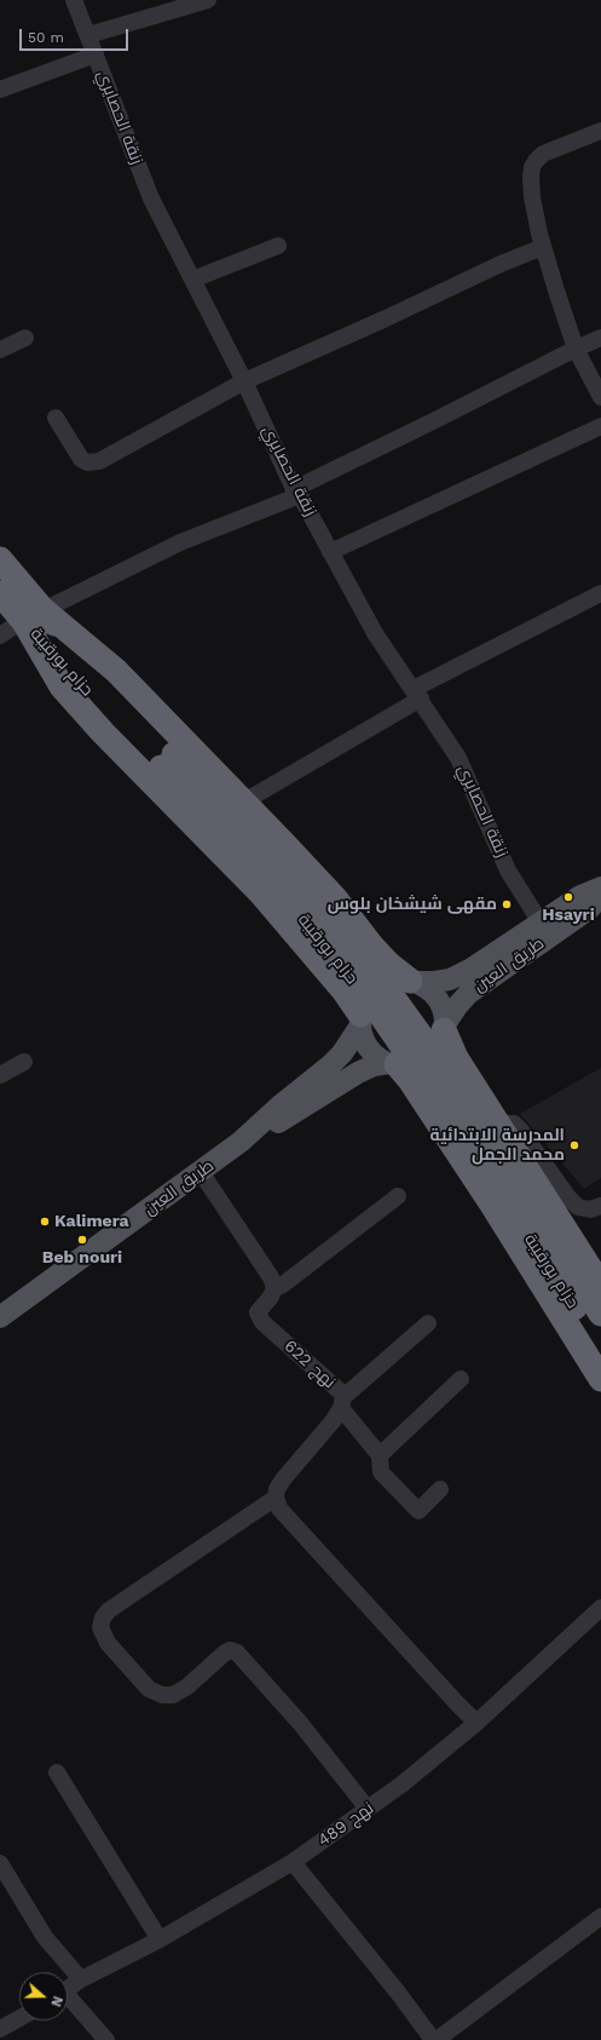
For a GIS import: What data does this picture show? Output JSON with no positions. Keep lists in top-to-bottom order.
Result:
{
  "streets": {
    "highway": ["حزام بورقيبة"],
    "main road": ["طريق العين"],
    "street": ["زنقة الحصايري", "نهج 622", "نهج 489"]
  },
  "crossings": [
    ["زنقة الحصايري", "طريق العين"]
  ],
  "places": [
    "Hsayri",
    "مقهى شيشخان بلوس",
    "المدرسة الابتدائية محمد الجمل",
    "Kalimera",
    "Beb nouri"
  ],
  "scale_bar": "50 m",
  "north": "right"
}
